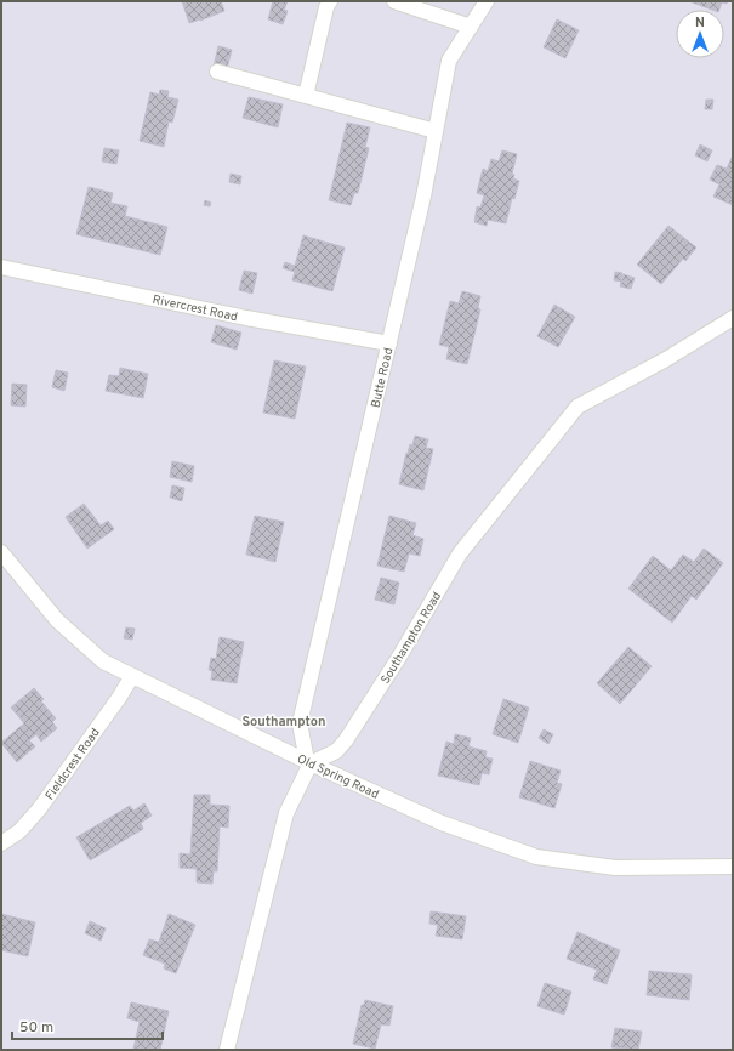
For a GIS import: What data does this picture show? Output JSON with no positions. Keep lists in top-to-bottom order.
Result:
{
  "streets": {
    "street": [
      "Rivercrest Road",
      "Butte Road",
      "Southampton Road",
      "Fieldcrest Road",
      "Old Spring Road"
    ]
  },
  "crossings": [
    ["Rivercrest Road", "Butte Road"],
    ["Butte Road", "Southampton Road"],
    ["Butte Road", "Old Spring Road"],
    ["Southampton Road", "Old Spring Road"],
    ["Fieldcrest Road", "Old Spring Road"]
  ],
  "districts": ["Southampton"],
  "scale_bar": "50 m",
  "north": "top"
}
